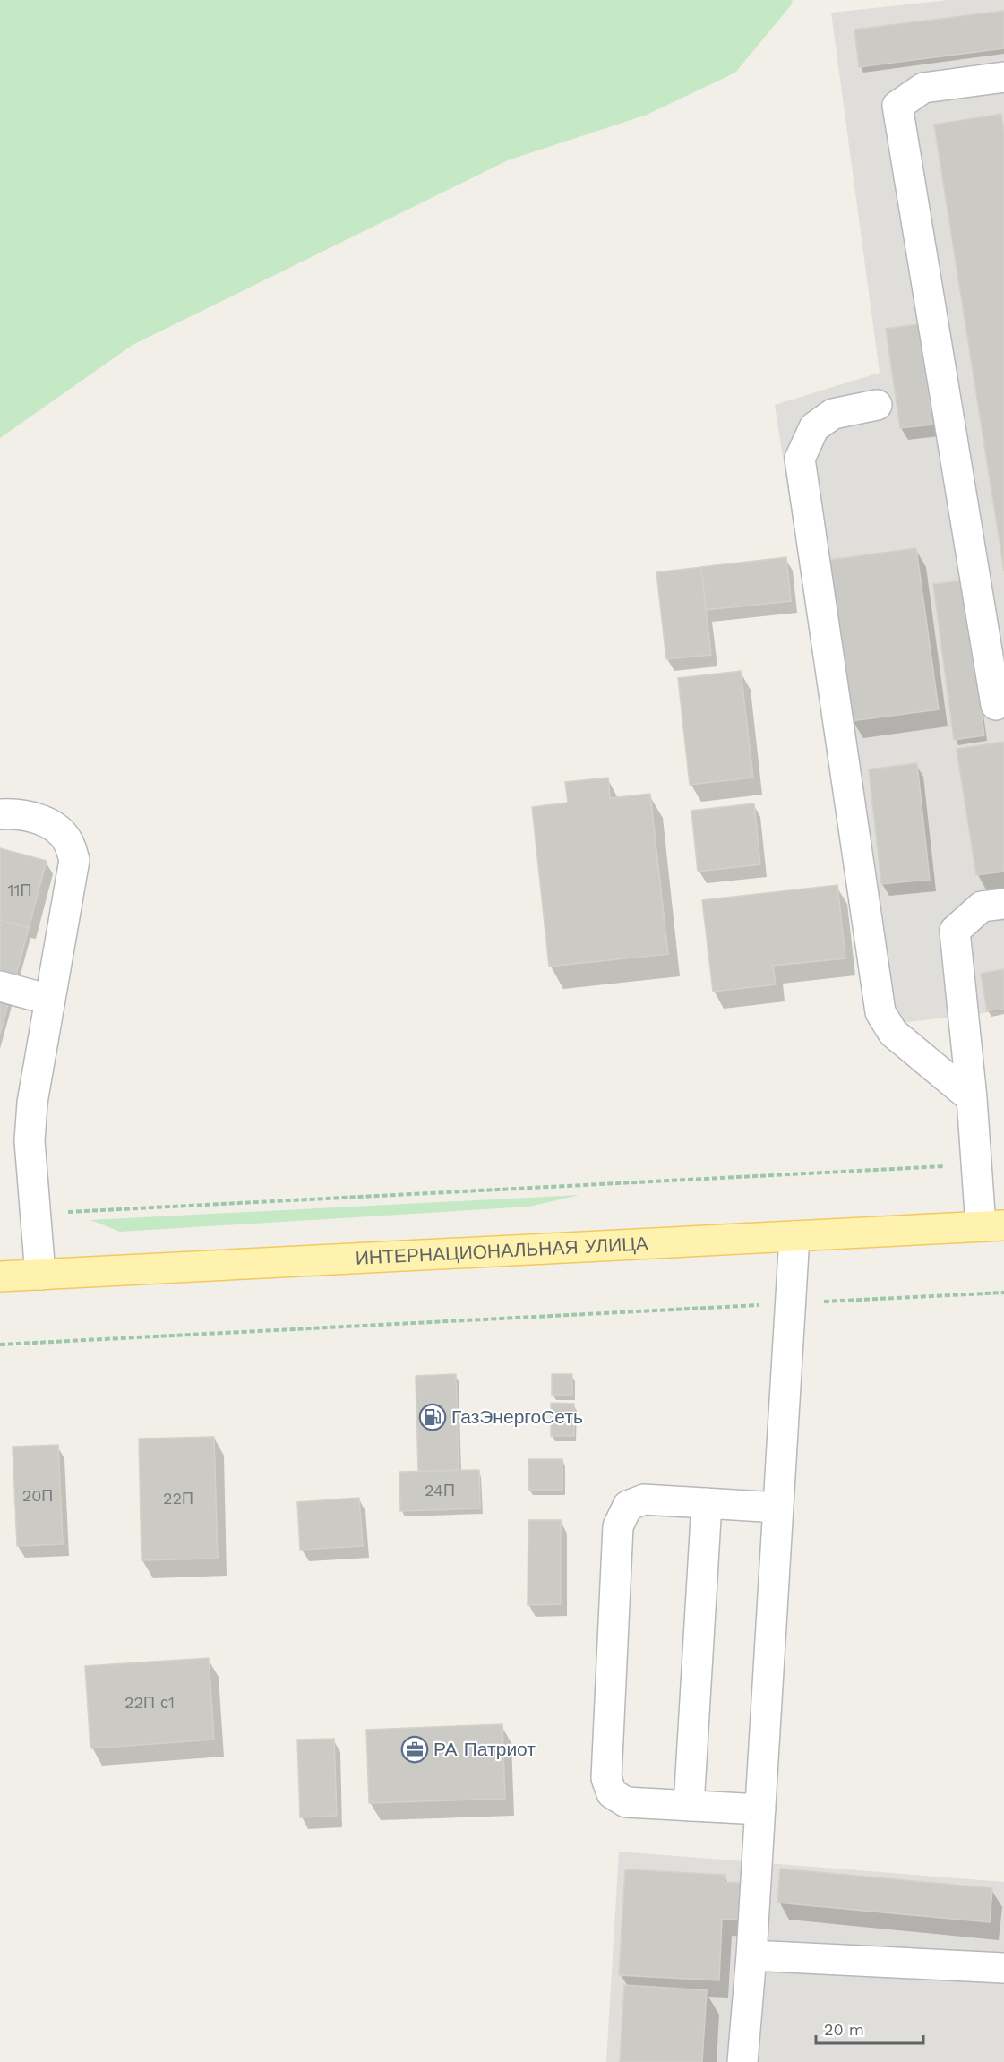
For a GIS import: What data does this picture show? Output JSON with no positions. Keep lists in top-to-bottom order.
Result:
{
  "streets": {
    "main road": ["ИНТЕРНАЦИОНАЛЬНАЯ УЛИЦА"]
  },
  "places": {
    "fuel station": ["ГазЭнергоСеть"],
    "office": ["РА Патриот"]
  },
  "house_numbers": [
    "11П",
    "24П",
    "20П",
    "22П",
    "22П с1"
  ],
  "scale_bar": "20 m"
}
